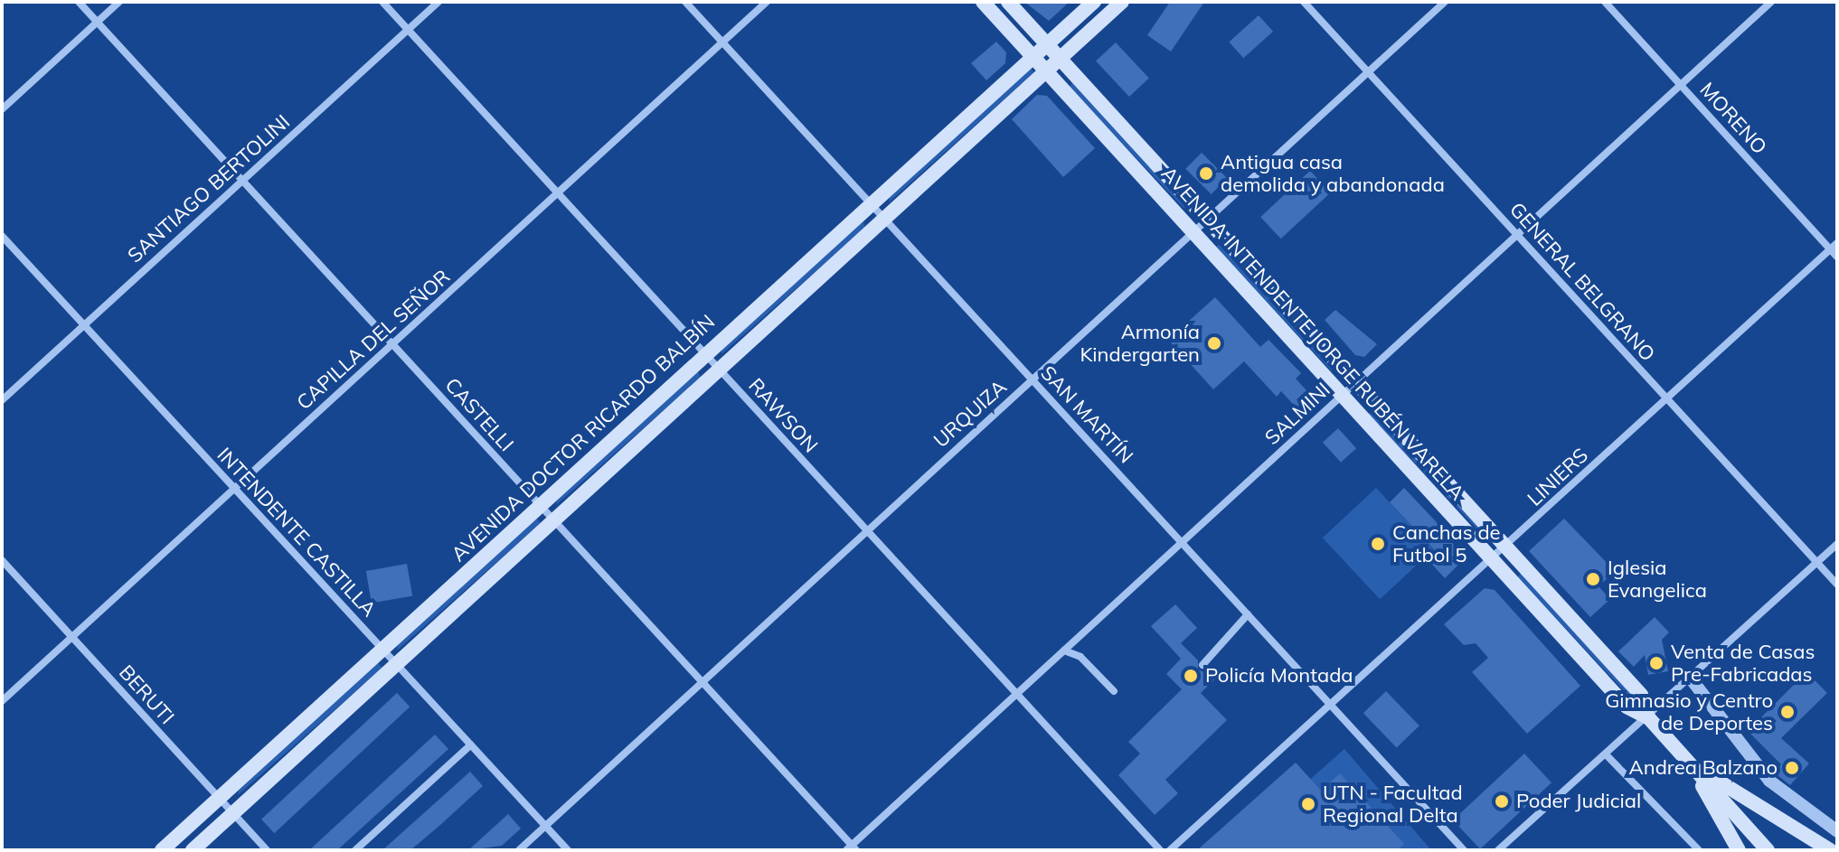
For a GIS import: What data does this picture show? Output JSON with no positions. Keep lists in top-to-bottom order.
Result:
{
  "streets": {
    "main road": ["AVENIDA INTENDENTE JORGE RUBÉN VARELA", "AVENIDA DOCTOR RICARDO BALBÍN"],
    "street": [
      "MORENO",
      "SANTIAGO BERTOLINI",
      "GENERAL BELGRANO",
      "CAPILLA DEL SEÑOR",
      "URQUIZA",
      "SALMINI",
      "CASTELLI",
      "SAN MARTÍN",
      "RAWSON",
      "LINIERS",
      "INTENDENTE CASTILLA",
      "BERUTI"
    ]
  },
  "crossings": [
    ["MORENO", "SALMINI"],
    ["MORENO", "LINIERS"],
    ["SANTIAGO BERTOLINI", "CASTELLI"],
    ["SANTIAGO BERTOLINI", "RAWSON"],
    ["SANTIAGO BERTOLINI", "INTENDENTE CASTILLA"],
    ["GENERAL BELGRANO", "URQUIZA"],
    ["GENERAL BELGRANO", "SALMINI"],
    ["GENERAL BELGRANO", "LINIERS"],
    ["AVENIDA INTENDENTE JORGE RUBÉN VARELA", "URQUIZA"],
    ["AVENIDA INTENDENTE JORGE RUBÉN VARELA", "SALMINI"],
    ["AVENIDA INTENDENTE JORGE RUBÉN VARELA", "AVENIDA DOCTOR RICARDO BALBÍN"],
    ["AVENIDA INTENDENTE JORGE RUBÉN VARELA", "LINIERS"],
    ["CAPILLA DEL SEÑOR", "CASTELLI"],
    ["CAPILLA DEL SEÑOR", "SAN MARTÍN"],
    ["CAPILLA DEL SEÑOR", "RAWSON"],
    ["CAPILLA DEL SEÑOR", "INTENDENTE CASTILLA"],
    ["CAPILLA DEL SEÑOR", "BERUTI"],
    ["URQUIZA", "CASTELLI"],
    ["URQUIZA", "SAN MARTÍN"],
    ["URQUIZA", "RAWSON"],
    ["URQUIZA", "INTENDENTE CASTILLA"],
    ["SALMINI", "CASTELLI"],
    ["SALMINI", "SAN MARTÍN"],
    ["SALMINI", "RAWSON"],
    ["CASTELLI", "AVENIDA DOCTOR RICARDO BALBÍN"],
    ["SAN MARTÍN", "AVENIDA DOCTOR RICARDO BALBÍN"],
    ["SAN MARTÍN", "LINIERS"],
    ["RAWSON", "AVENIDA DOCTOR RICARDO BALBÍN"],
    ["AVENIDA DOCTOR RICARDO BALBÍN", "INTENDENTE CASTILLA"],
    ["AVENIDA DOCTOR RICARDO BALBÍN", "BERUTI"]
  ],
  "places": [
    "Antigua casa demolida y abandonada",
    "Armonía Kindergarten",
    "Canchas de Futbol 5",
    "Iglesia Evangelica",
    "Venta de Casas Pre-Fabricadas",
    "Policía Montada",
    "Gimnasio y Centro de Deportes",
    "Andrea Balzano",
    "Poder Judicial",
    "UTN - Facultad Regional Delta"
  ]
}
